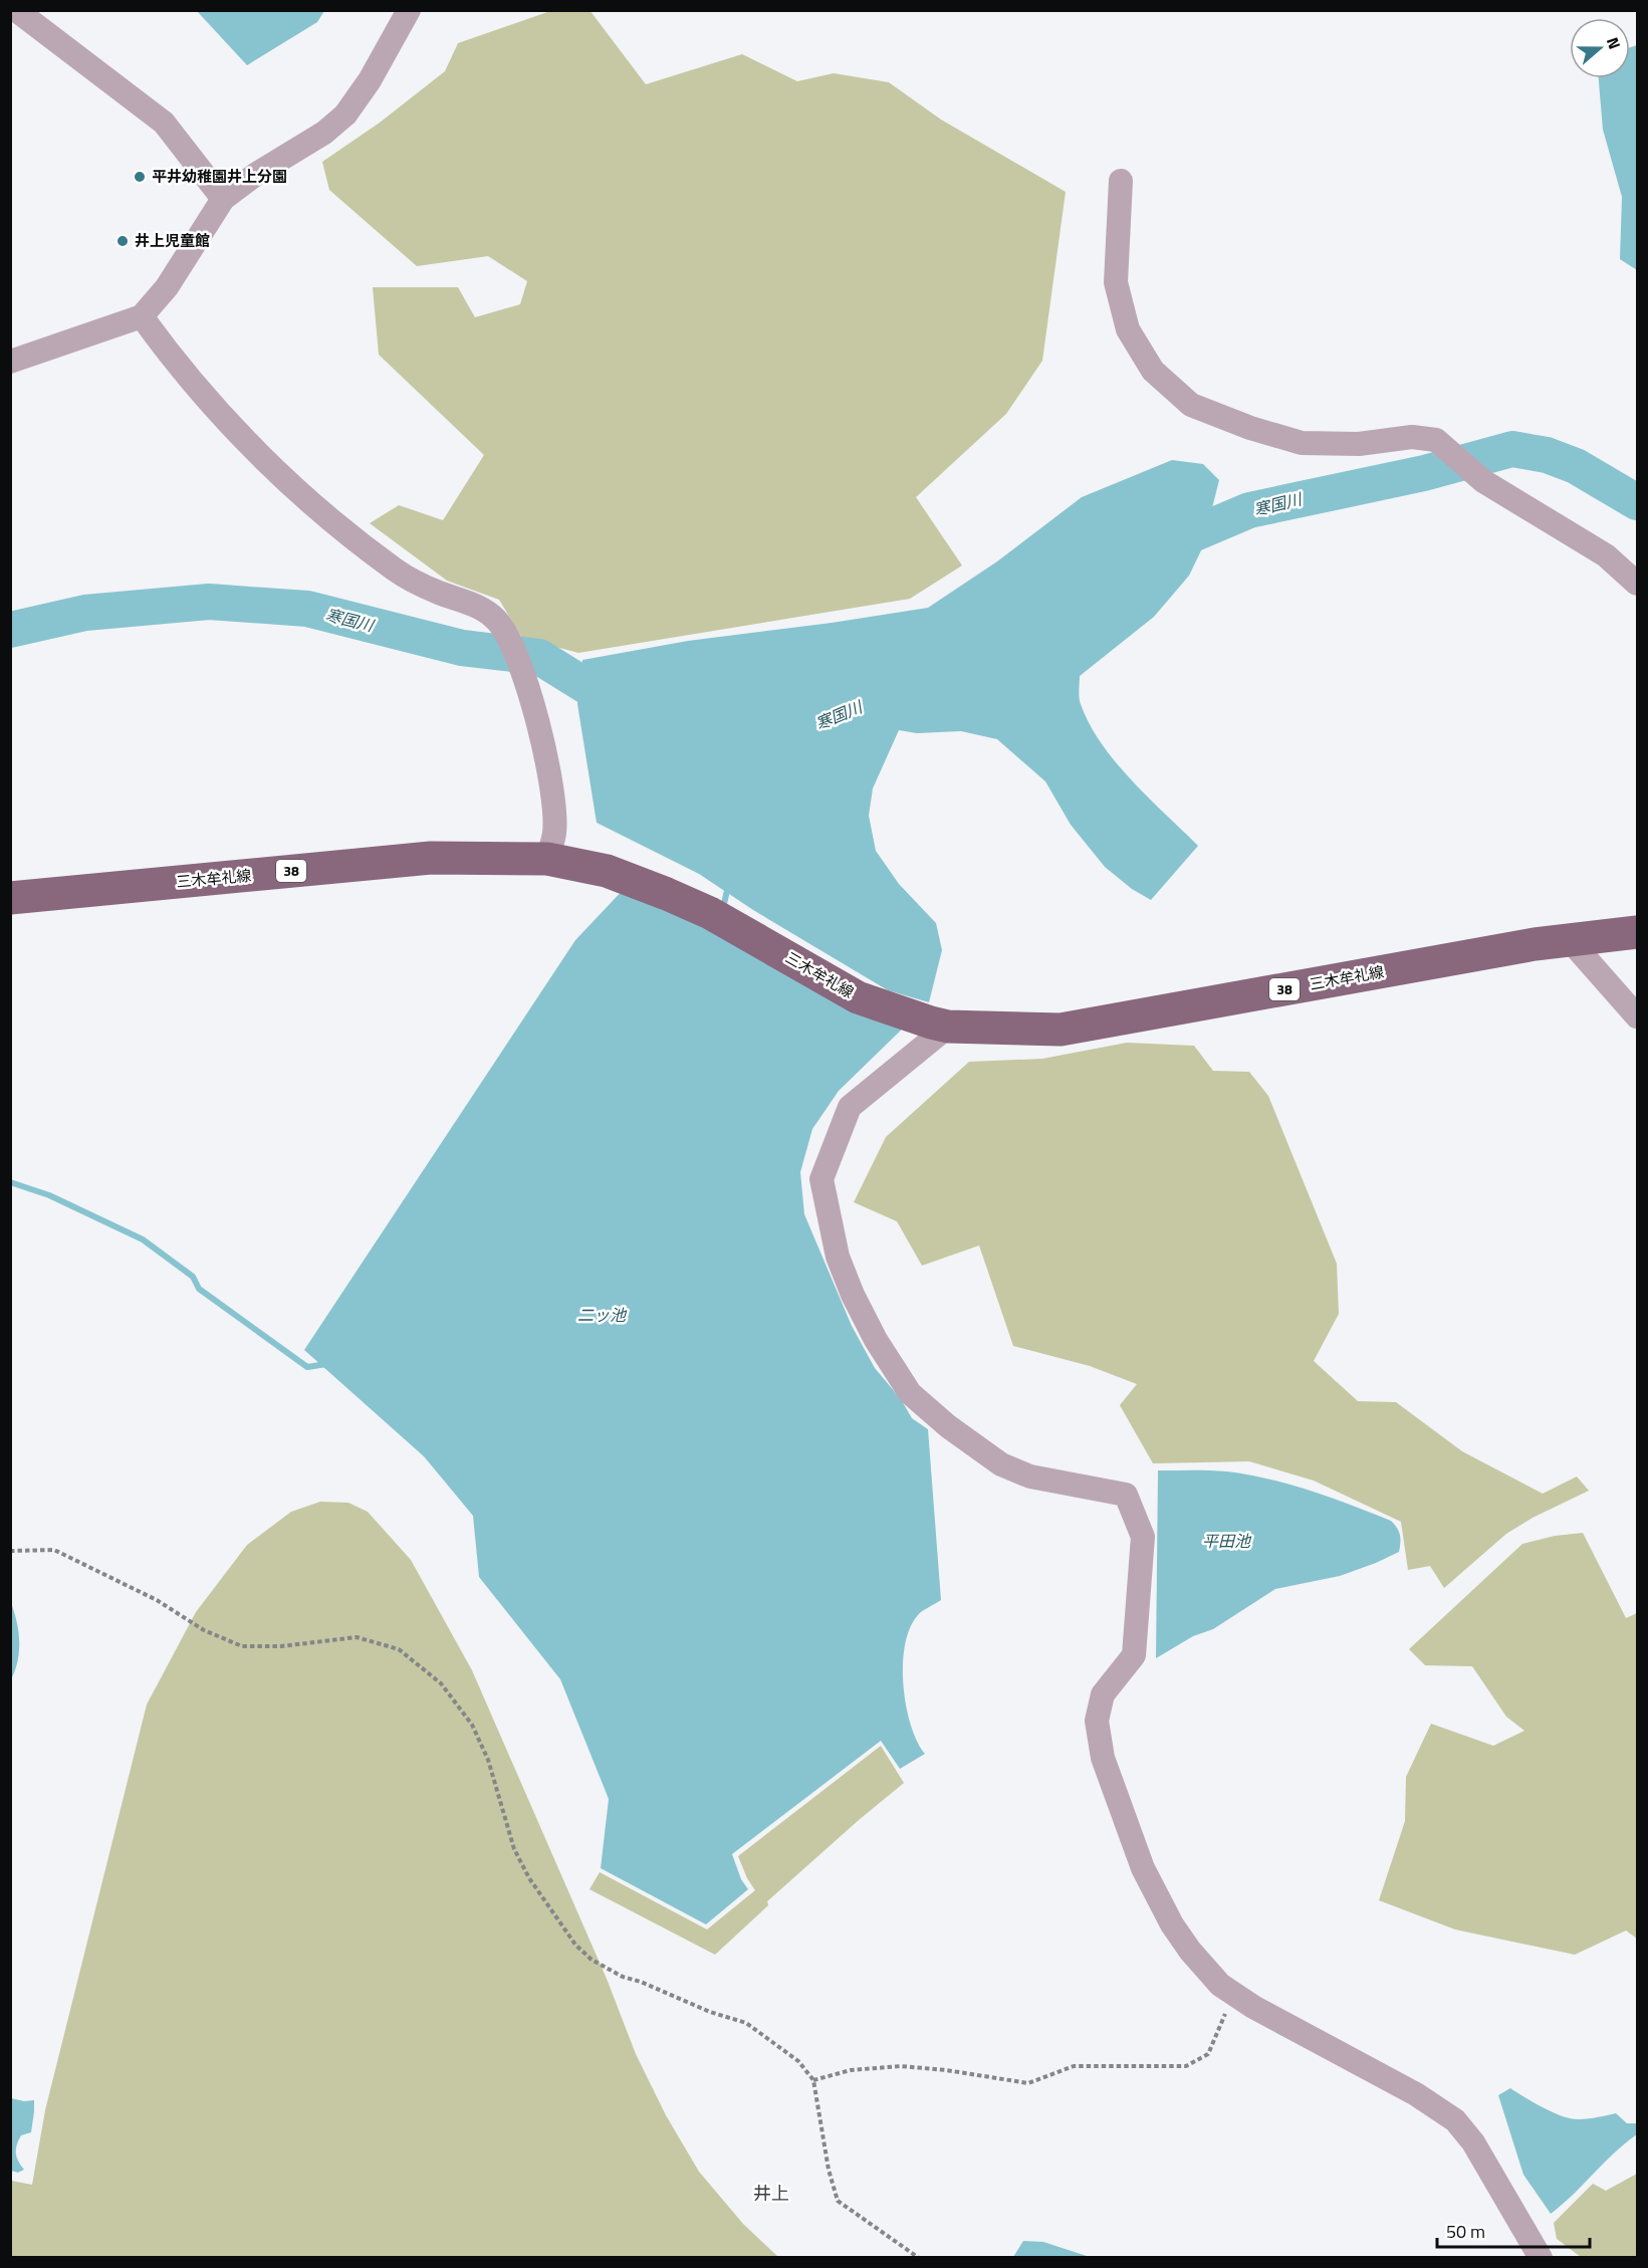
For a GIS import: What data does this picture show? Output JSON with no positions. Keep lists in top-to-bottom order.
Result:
{
  "streets": {
    "main road": ["38", "三木牟礼線"]
  },
  "districts": ["井上"],
  "water": ["寒国川", "二ッ池", "平田池"],
  "places": ["平井幼稚園井上分園", "井上児童館"],
  "scale_bar": "50 m",
  "north": "right"
}
